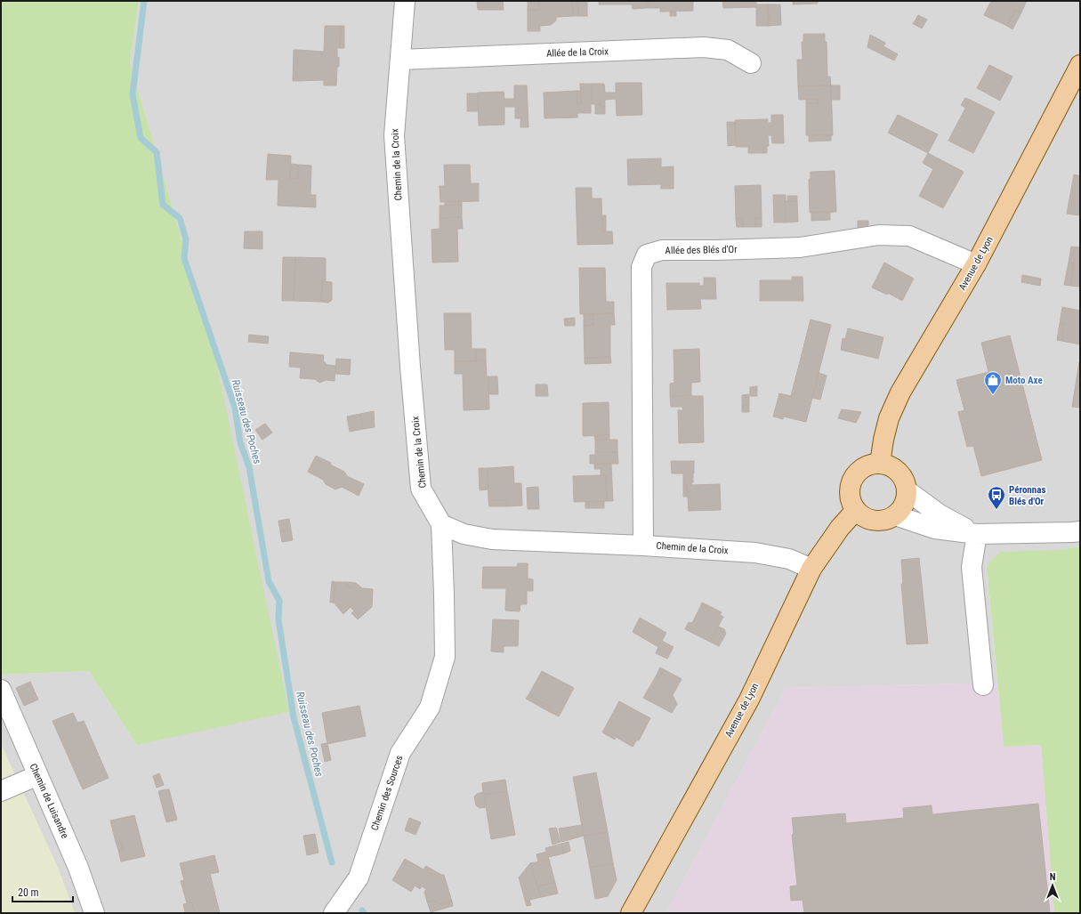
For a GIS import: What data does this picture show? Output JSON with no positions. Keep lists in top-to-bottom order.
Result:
{
  "streets": {
    "main road": ["Avenue de Lyon"],
    "street": [
      "Allée de la Croix",
      "Chemin de la Croix",
      "Allée des Blés d'Or",
      "Chemin des Sources",
      "Chemin de Luisandre"
    ]
  },
  "crossings": [
    ["Allée de la Croix", "Chemin de la Croix"],
    ["Chemin de la Croix", "Allée des Blés d'Or"],
    ["Chemin de la Croix", "Avenue de Lyon"],
    ["Chemin de la Croix", "Chemin des Sources"],
    ["Allée des Blés d'Or", "Avenue de Lyon"]
  ],
  "water": ["Ruisseau des Poches"],
  "places": {
    "shop": ["Moto Axe"],
    "bus stop": ["Péronnas Blés d'Or"]
  },
  "scale_bar": "20 m",
  "north": "top"
}
